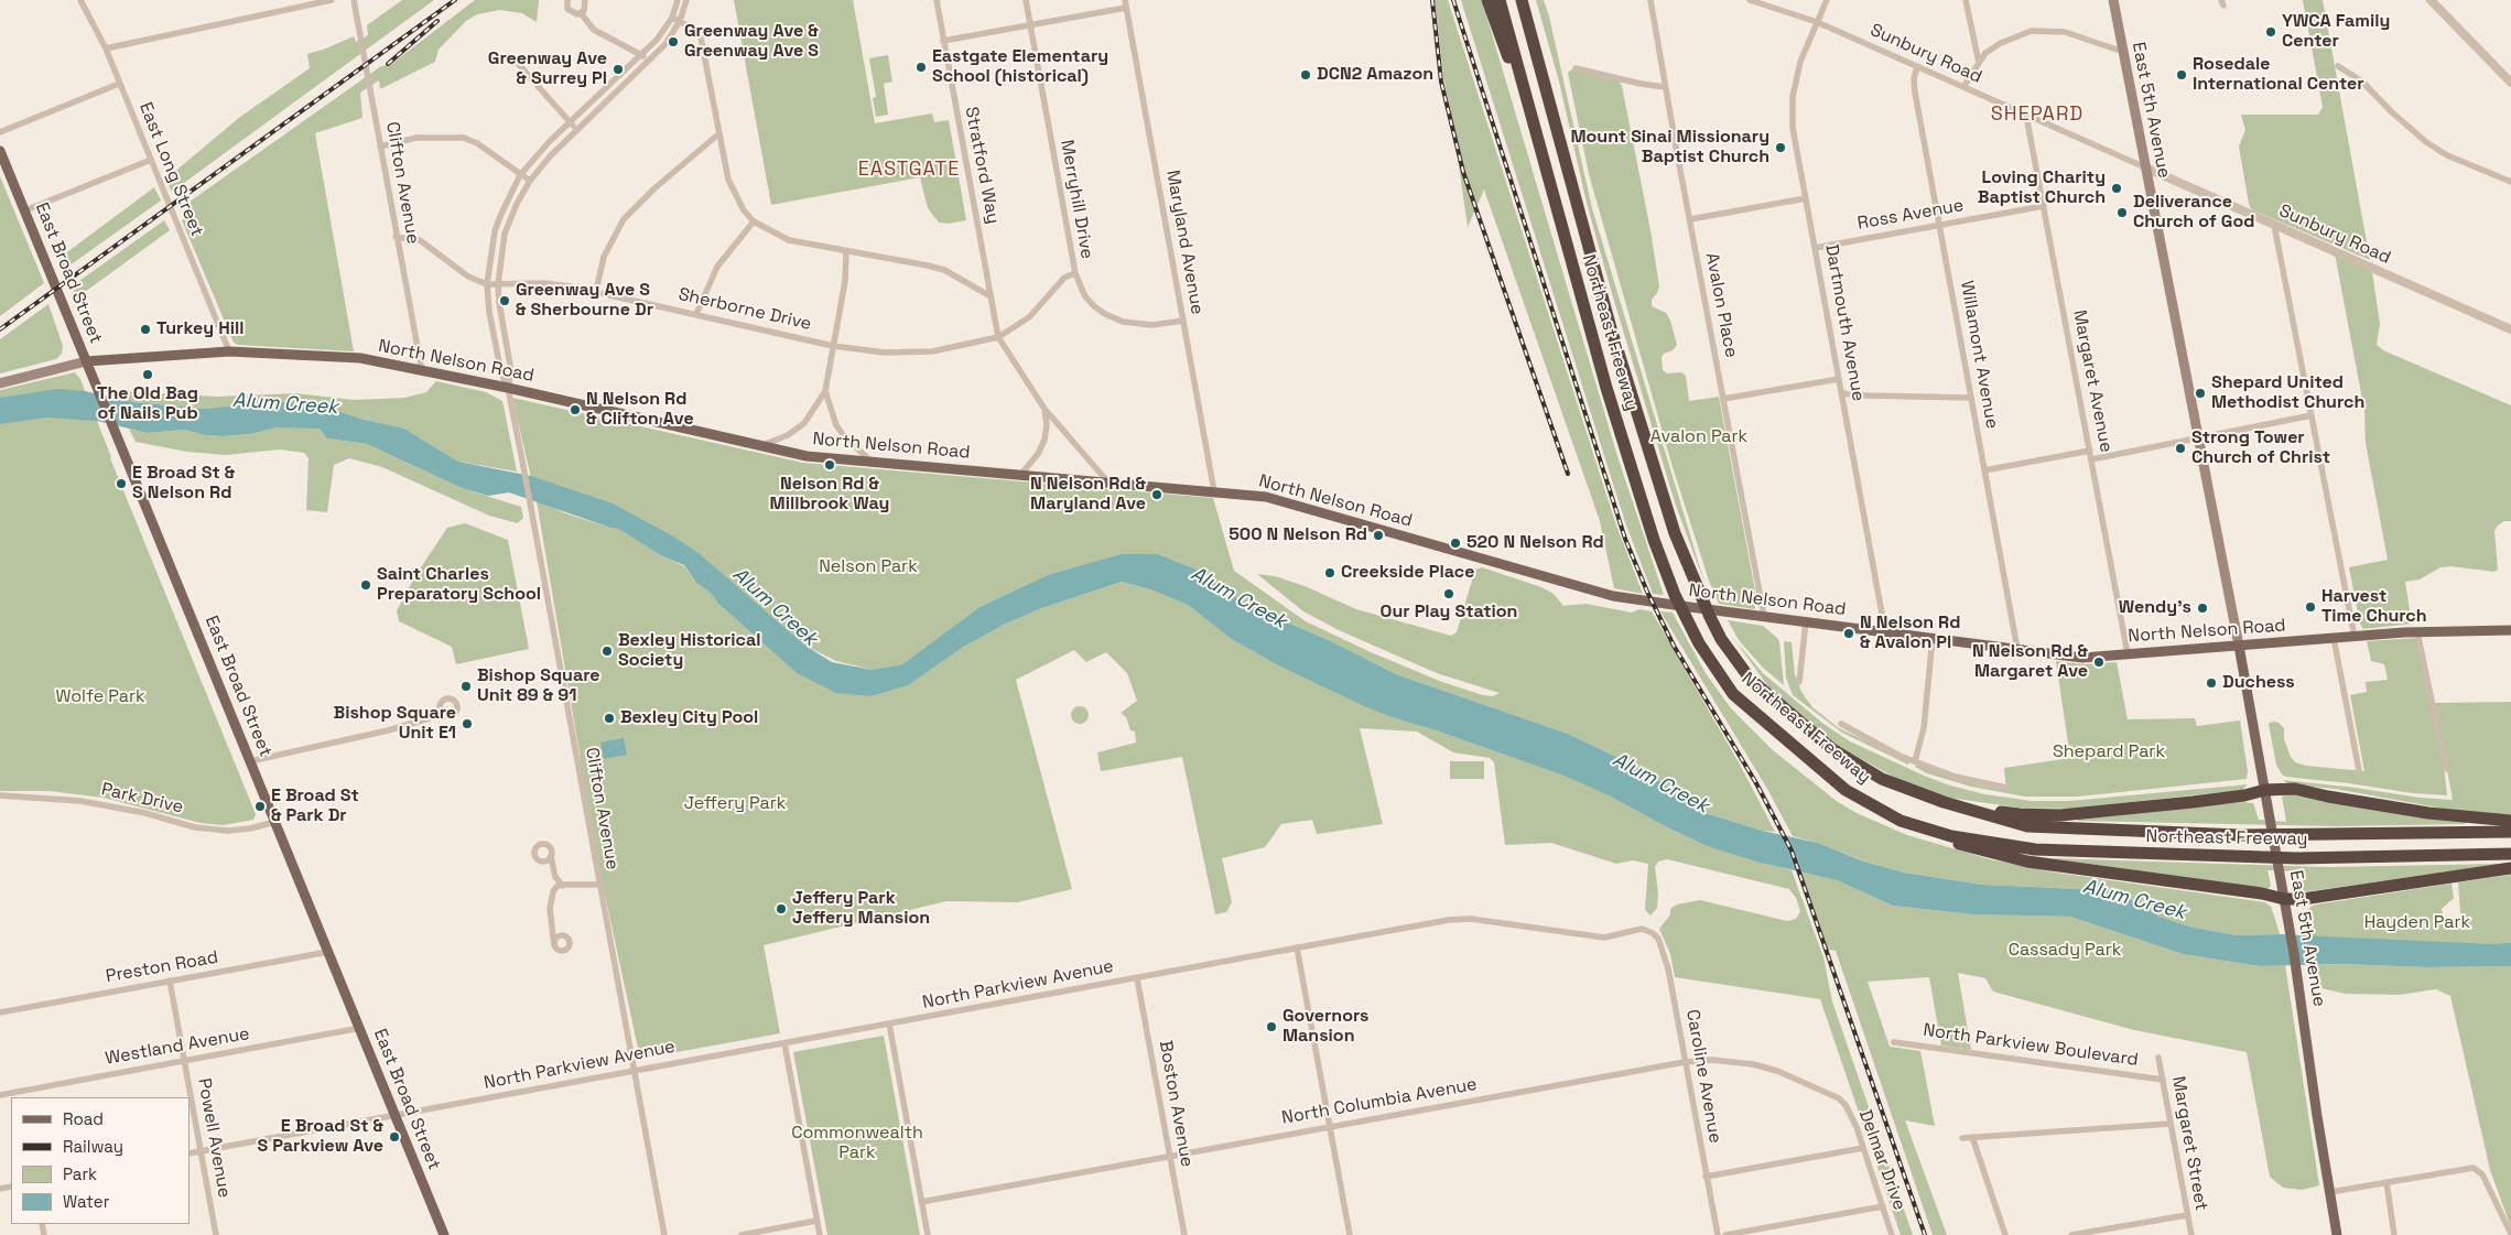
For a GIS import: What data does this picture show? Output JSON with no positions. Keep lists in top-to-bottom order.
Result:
{
  "streets": {
    "highway": ["Northeast Freeway"],
    "main road": ["East 5th Avenue", "East Broad Street", "North Nelson Road"],
    "street": [
      "Sunbury Road",
      "Stratford Way",
      "East Long Street",
      "Clifton Avenue",
      "Merryhill Drive",
      "Ross Avenue",
      "Maryland Avenue",
      "Avalon Place",
      "Sherborne Drive",
      "Dartmouth Avenue",
      "Willamont Avenue",
      "Margaret Avenue",
      "Park Drive",
      "Preston Road",
      "North Parkview Avenue",
      "North Parkview Boulevard",
      "Westland Avenue",
      "Caroline Avenue",
      "North Columbia Avenue",
      "Boston Avenue",
      "Powell Avenue",
      "Margaret Street",
      "Delmar Drive"
    ]
  },
  "crossings": [
    ["Sunbury Road", "East 5th Avenue"],
    ["Sunbury Road", "Dartmouth Avenue"],
    ["Sunbury Road", "Willamont Avenue"],
    ["Sunbury Road", "Margaret Avenue"],
    ["East 5th Avenue", "North Nelson Road"],
    ["Stratford Way", "Sherborne Drive"],
    ["East Long Street", "North Nelson Road"],
    ["Clifton Avenue", "Sherborne Drive"],
    ["Clifton Avenue", "North Nelson Road"],
    ["Clifton Avenue", "North Parkview Avenue"],
    ["Merryhill Drive", "Maryland Avenue"],
    ["Merryhill Drive", "Sherborne Drive"],
    ["Ross Avenue", "Dartmouth Avenue"],
    ["Ross Avenue", "Willamont Avenue"],
    ["Ross Avenue", "Margaret Avenue"],
    ["Maryland Avenue", "North Nelson Road"],
    ["East Broad Street", "North Nelson Road"],
    ["East Broad Street", "Park Drive"],
    ["East Broad Street", "Preston Road"],
    ["East Broad Street", "North Parkview Avenue"],
    ["East Broad Street", "Westland Avenue"],
    ["Avalon Place", "North Nelson Road"],
    ["Dartmouth Avenue", "North Nelson Road"],
    ["Willamont Avenue", "North Nelson Road"],
    ["North Nelson Road", "Margaret Avenue"],
    ["Preston Road", "Powell Avenue"],
    ["North Parkview Avenue", "Caroline Avenue"],
    ["North Parkview Avenue", "Boston Avenue"],
    ["North Parkview Avenue", "Powell Avenue"],
    ["North Parkview Boulevard", "Margaret Street"],
    ["Westland Avenue", "Powell Avenue"],
    ["Caroline Avenue", "North Columbia Avenue"],
    ["North Columbia Avenue", "Boston Avenue"],
    ["North Columbia Avenue", "Delmar Drive"]
  ],
  "districts": ["SHEPARD", "EASTGATE"],
  "water": ["Alum Creek"],
  "parks": [
    "Avalon Park",
    "Nelson Park",
    "Wolfe Park",
    "Shepard Park",
    "Jeffery Park",
    "Hayden Park",
    "Cassady Park",
    "Commonwealth Park"
  ],
  "places": [
    "YWCA Family Center",
    "Greenway Ave & Greenway Ave S",
    "Eastgate Elementary School (historical)",
    "Greenway Ave & Surrey Pl",
    "DCN2 Amazon",
    "Rosedale International Center",
    "Mount Sinai Missionary Baptist Church",
    "Loving Charity Baptist Church",
    "Deliverance Church of God",
    "Greenway Ave S & Sherbourne Dr",
    "Turkey Hill",
    "The Old Bag of Nails Pub",
    "Shepard United Methodist Church",
    "N Nelson Rd & Clifton Ave",
    "Strong Tower Church of Christ",
    "Nelson Rd & Millbrook Way",
    "E Broad St & S Nelson Rd",
    "N Nelson Rd & Maryland Ave",
    "500 N Nelson Rd",
    "520 N Nelson Rd",
    "Creekside Place",
    "Saint Charles Preparatory School",
    "Our Play Station",
    "Harvest Time Church",
    "Wendy's",
    "N Nelson Rd & Avalon Pl",
    "Bexley Historical Society",
    "N Nelson Rd & Margaret Ave",
    "Duchess",
    "Bishop Square Unit 89 & 91",
    "Bexley City Pool",
    "Bishop Square Unit E1",
    "E Broad St & Park Dr",
    "Jeffery Park Jeffery Mansion",
    "Governors Mansion",
    "E Broad St & S Parkview Ave"
  ],
  "legend": [
    "Road",
    "Railway",
    "Park",
    "Water"
  ]
}
